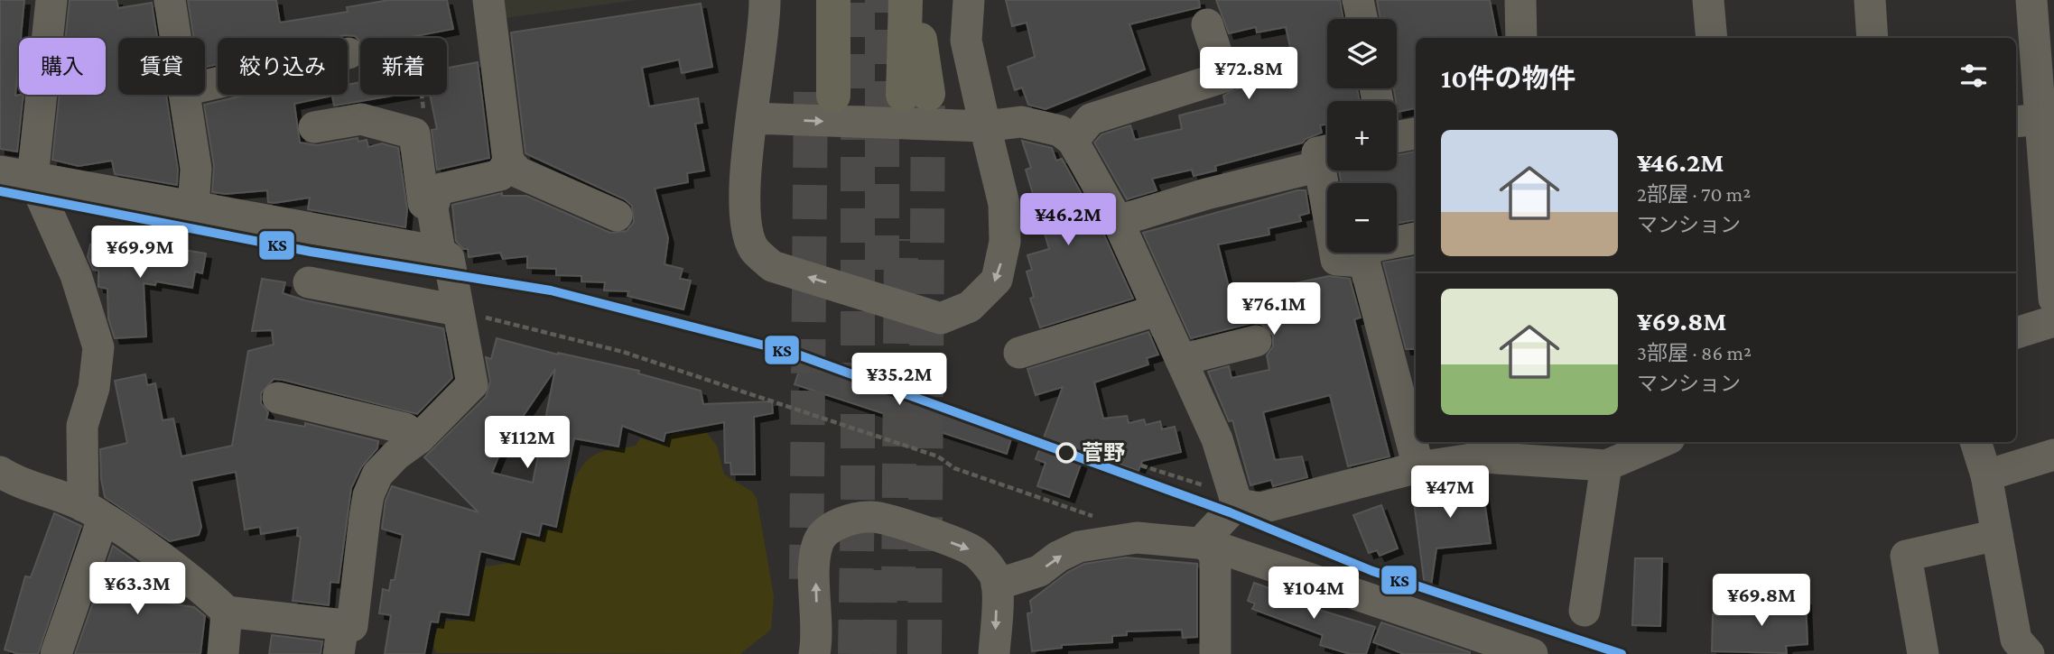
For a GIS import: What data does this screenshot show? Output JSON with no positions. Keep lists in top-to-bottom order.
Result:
{
  "places": ["菅野"],
  "lines": ["transit line KS"],
  "page": {
    "map_buttons": ["+", "−"],
    "chip": [
      "購入",
      "賃貸",
      "絞り込み",
      "新着"
    ],
    "heading": "10件の物件",
    "price": [
      "¥72.8M",
      "¥46.2M",
      "¥69.9M",
      "¥76.1M",
      "¥35.2M",
      "¥112M",
      "¥47M",
      "¥63.3M",
      "¥104M",
      "¥69.8M"
    ],
    "list": [
      {
        "name": "¥46.2M",
        "note": "2部屋 · 70 m² · マンション"
      },
      {
        "name": "¥69.8M",
        "note": "3部屋 · 86 m² · マンション"
      }
    ]
  }
}
